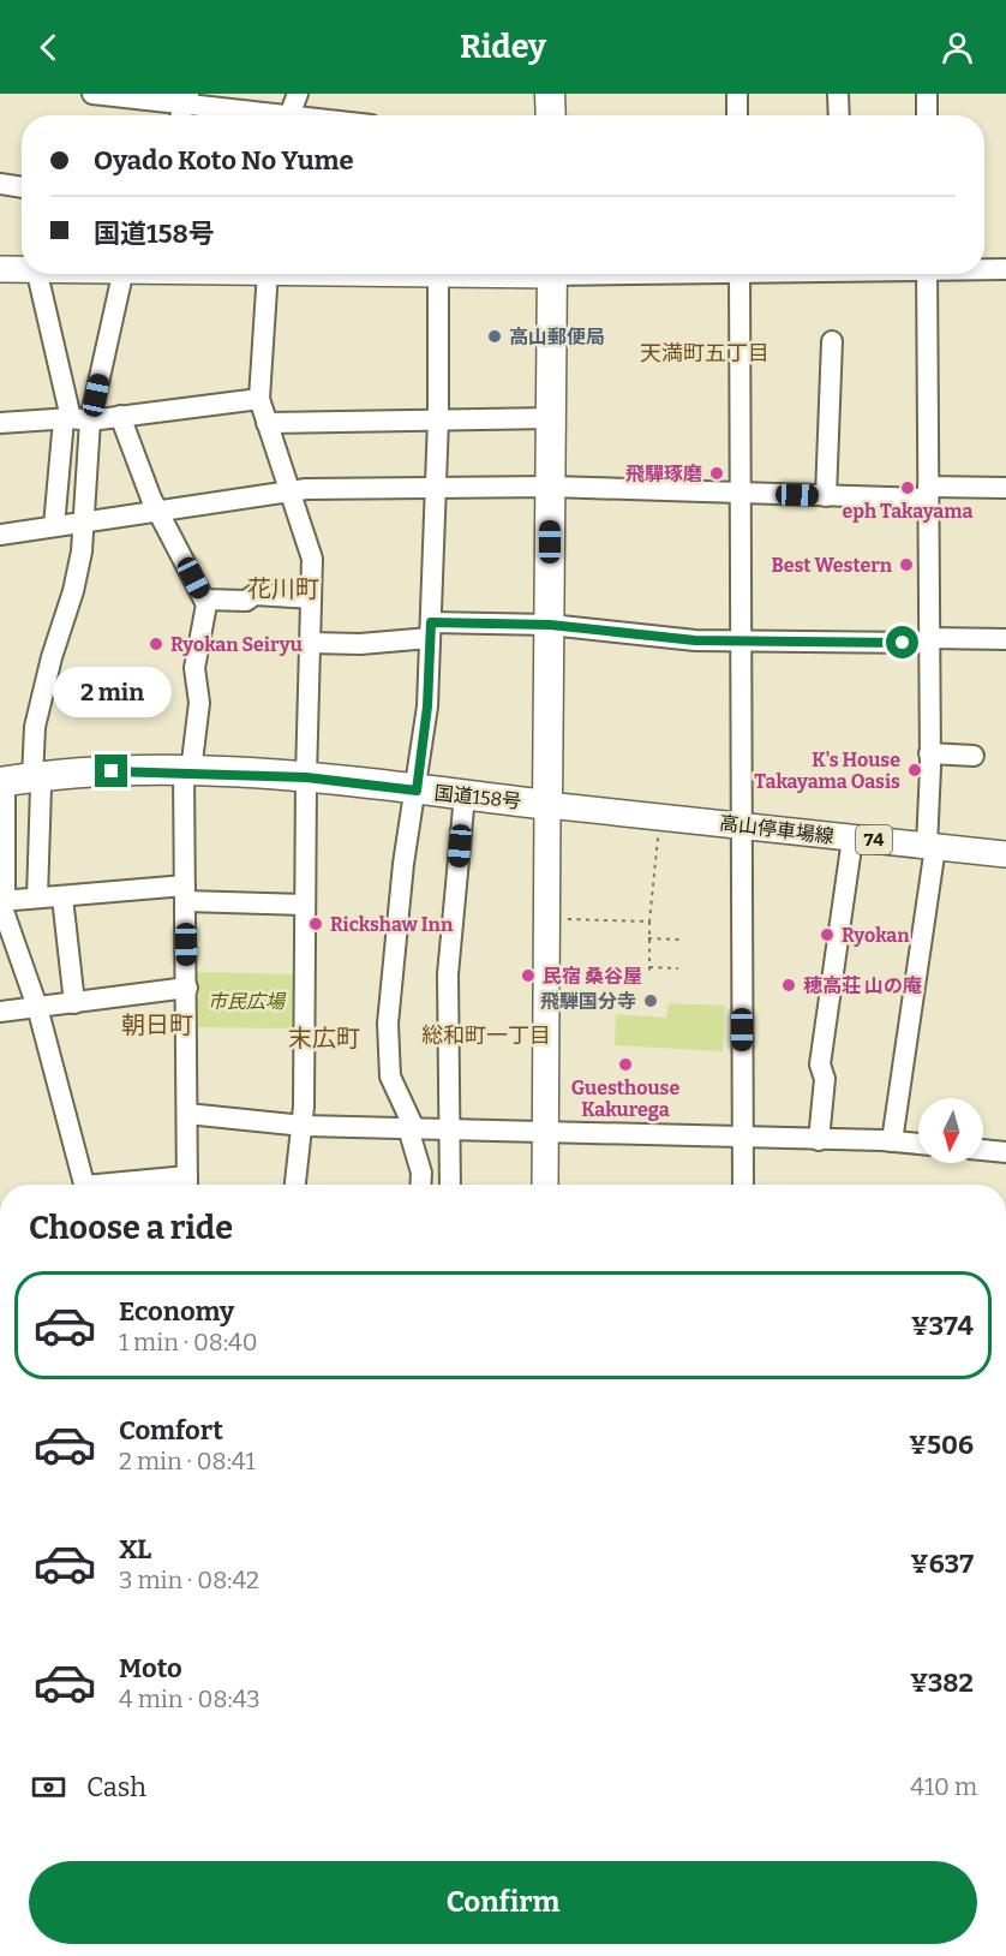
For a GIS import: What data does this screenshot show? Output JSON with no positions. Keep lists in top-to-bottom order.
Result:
{
  "streets": {
    "highway": ["国道158号"],
    "main road": ["高山停車場線", "74"]
  },
  "crossings": [
    ["国道158号", "高山停車場線"]
  ],
  "districts": [
    "天満町五丁目",
    "花川町",
    "朝日町",
    "総和町一丁目",
    "末広町"
  ],
  "parks": ["市民広場"],
  "places": [
    "高山郵便局",
    "飛驒琢磨",
    "eph Takayama",
    "Best Western",
    "Ryokan Seiryu",
    "K's House Takayama Oasis",
    "Rickshaw Inn",
    "Ryokan",
    "民宿 桑谷屋",
    "穂高荘 山の庵",
    "飛騨国分寺",
    "Guesthouse Kakurega"
  ],
  "north": "bottom",
  "page": {
    "header": "Ridey",
    "banner": ["Oyado Koto No Yume", "国道158号"],
    "bubble": "2 min",
    "heading": "Choose a ride",
    "list": [
      {
        "name": "Economy",
        "note": "1 min · 08:40",
        "value": "¥374"
      },
      {
        "name": "Comfort",
        "note": "2 min · 08:41",
        "value": "¥506"
      },
      {
        "name": "XL",
        "note": "3 min · 08:42",
        "value": "¥637"
      },
      {
        "name": "Moto",
        "note": "4 min · 08:43",
        "value": "¥382"
      }
    ],
    "pay": ["Cash", "410 m"],
    "buttons": "Confirm"
  }
}
